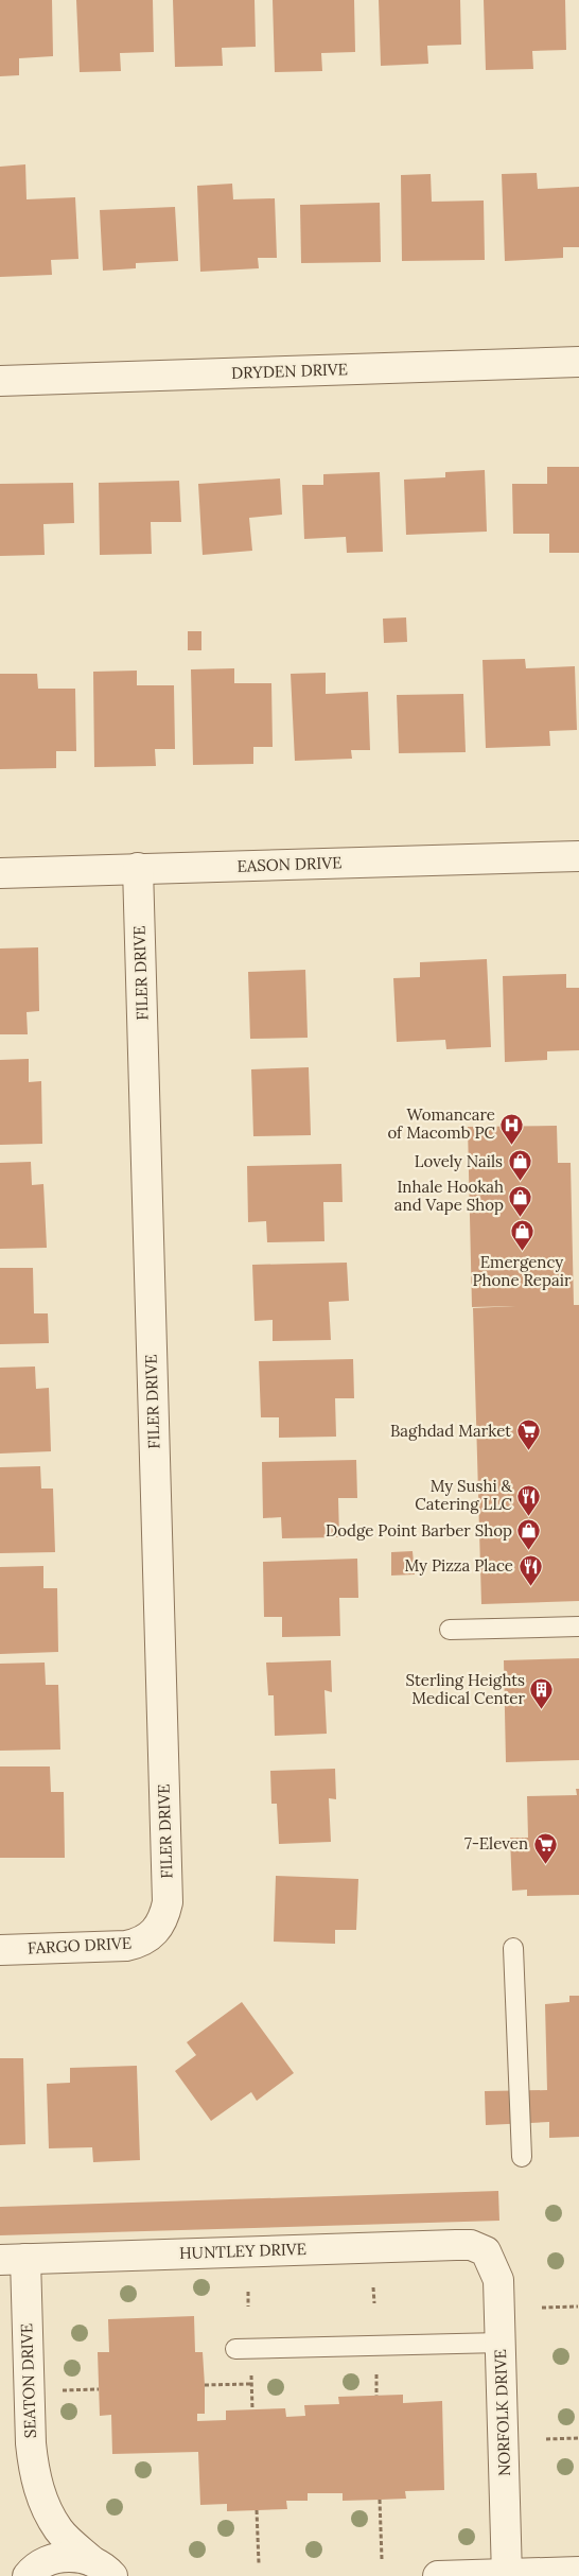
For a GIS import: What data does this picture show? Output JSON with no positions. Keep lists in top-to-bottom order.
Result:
{
  "streets": {
    "street": [
      "DRYDEN DRIVE",
      "EASON DRIVE",
      "FILER DRIVE",
      "FARGO DRIVE",
      "HUNTLEY DRIVE",
      "SEATON DRIVE",
      "NORFOLK DRIVE"
    ]
  },
  "crossings": [
    ["EASON DRIVE", "FILER DRIVE"],
    ["FILER DRIVE", "FARGO DRIVE"],
    ["HUNTLEY DRIVE", "SEATON DRIVE"],
    ["HUNTLEY DRIVE", "NORFOLK DRIVE"]
  ],
  "places": {
    "hospital": ["Womancare of Macomb PC"],
    "shop": [
      "Lovely Nails",
      "Inhale Hookah and Vape Shop",
      "Emergency Phone Repair",
      "Dodge Point Barber Shop"
    ],
    "supermarket": ["Baghdad Market", "7-Eleven"],
    "restaurant": ["My Sushi & Catering LLC", "My Pizza Place"],
    "building": ["Sterling Heights Medical Center"]
  }
}
